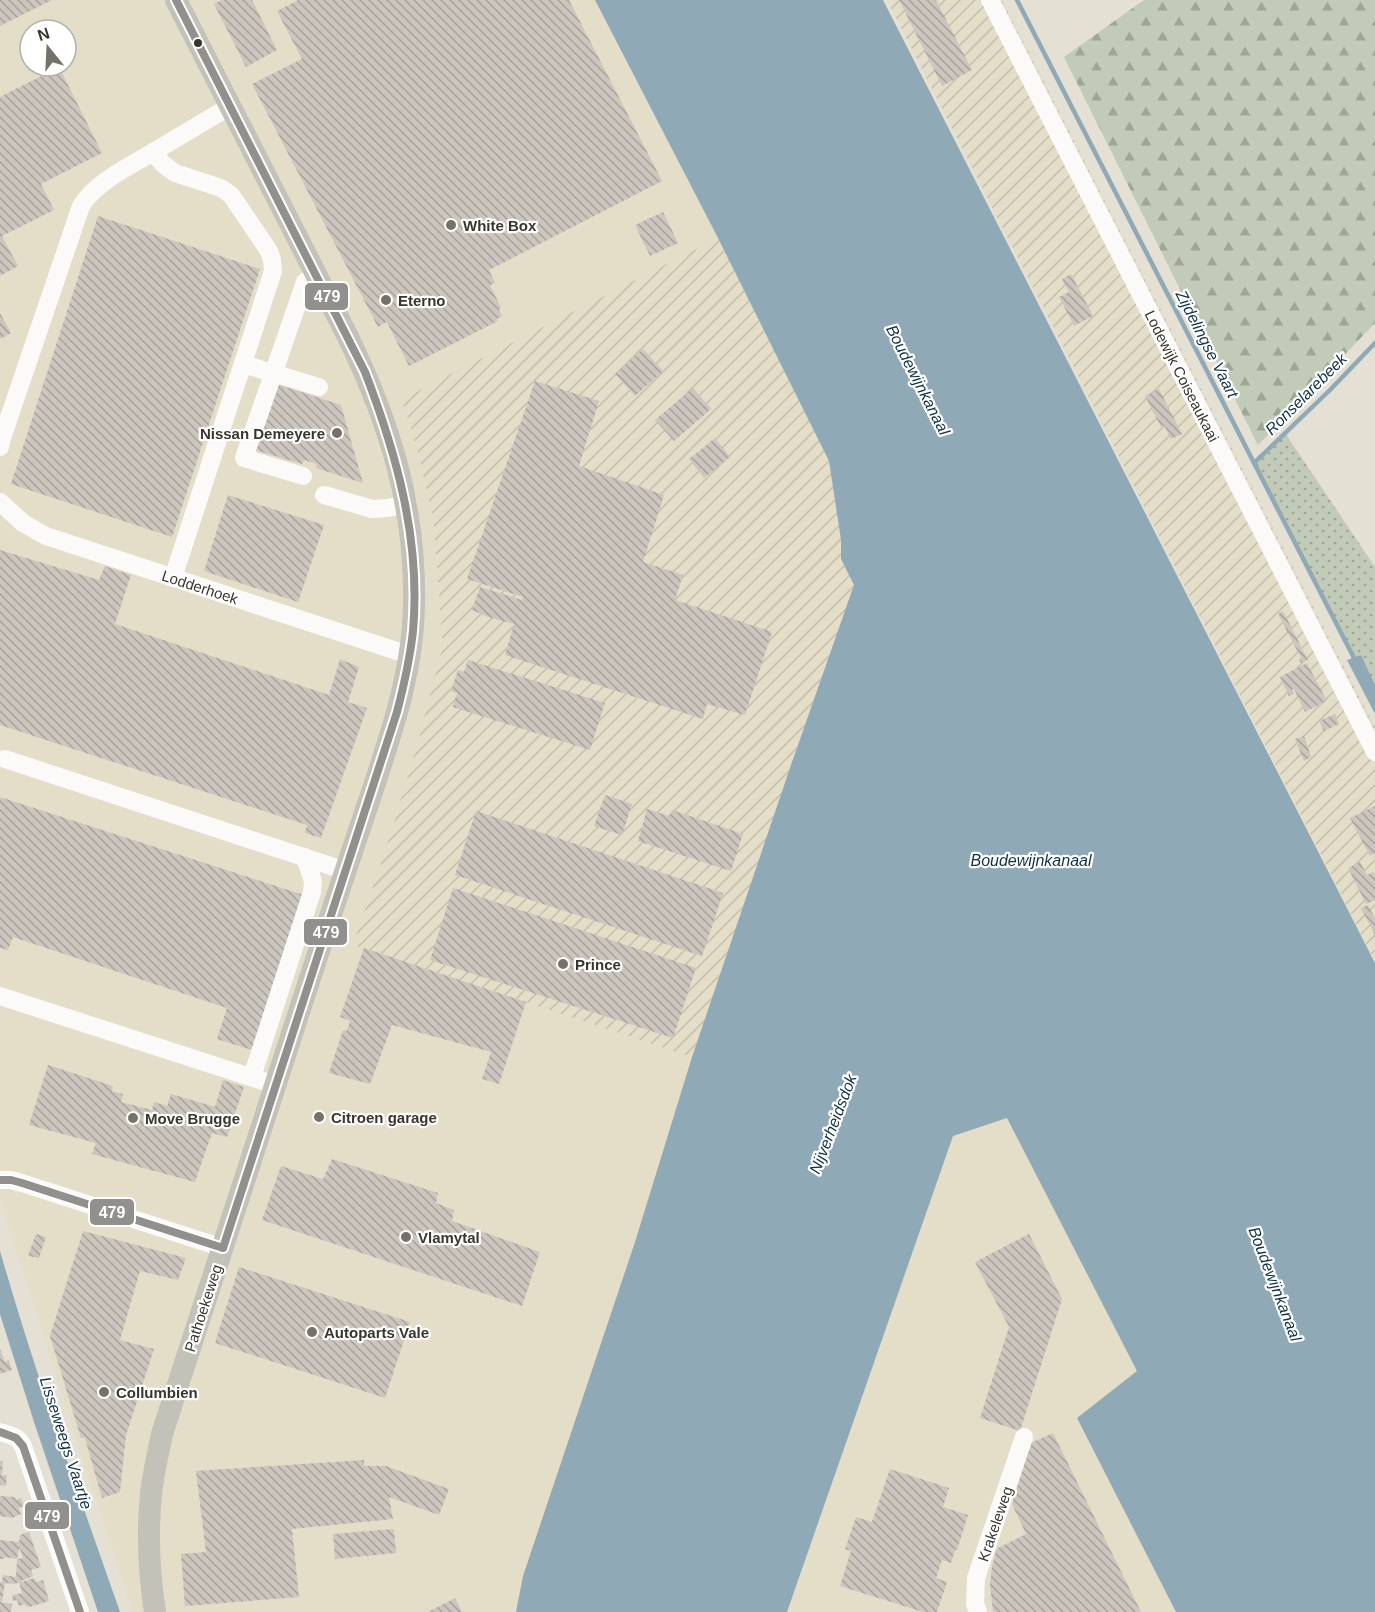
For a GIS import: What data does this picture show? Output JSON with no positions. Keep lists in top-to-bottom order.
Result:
{
  "streets": {
    "main road": ["Pathoekeweg"],
    "street": ["Lodewijk Coiseaukaai", "Lodderhoek", "Krakeleweg"]
  },
  "crossings": [
    ["Lodderhoek", "Pathoekeweg"]
  ],
  "water": [
    "Zijdelingse Vaart",
    "Boudewijnkanaal",
    "Ronselarebeek",
    "Nijverheidsdok",
    "Lisseweegs Vaartje"
  ],
  "places": [
    "White Box",
    "Eterno",
    "Nissan Demeyere",
    "Prince",
    "Citroen garage",
    "Move Brugge",
    "Vlamytal",
    "Autoparts Vale",
    "Collumbien"
  ],
  "lines": ["transit line 479"],
  "north": "top"
}
